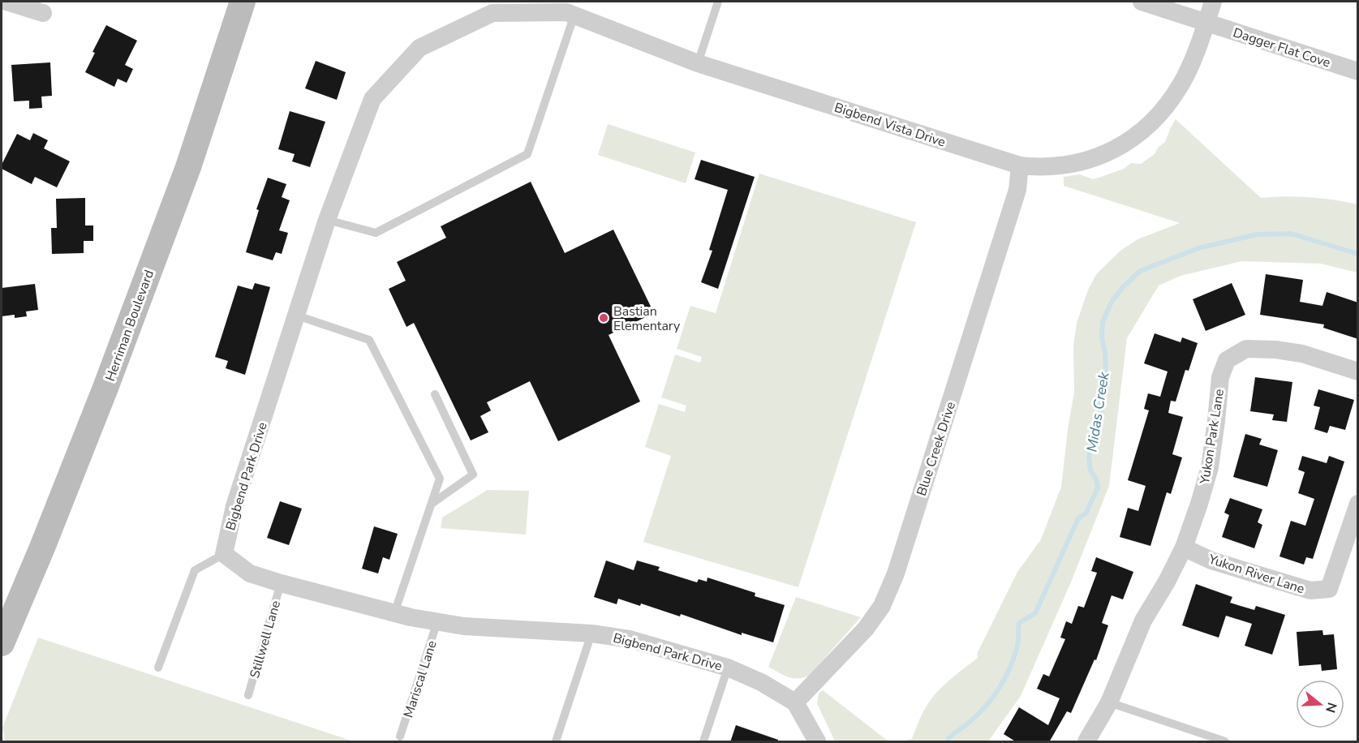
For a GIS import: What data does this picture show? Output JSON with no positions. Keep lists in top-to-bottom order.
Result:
{
  "streets": {
    "main road": ["Herriman Boulevard"],
    "street": [
      "Dagger Flat Cove",
      "Bigbend Vista Drive",
      "Yukon Park Lane",
      "Blue Creek Drive",
      "Bigbend Park Drive",
      "Yukon River Lane"
    ],
    "lane": ["Stillwell Lane", "Mariscal Lane"]
  },
  "crossings": [
    ["Dagger Flat Cove", "Bigbend Vista Drive"],
    ["Bigbend Vista Drive", "Blue Creek Drive"],
    ["Bigbend Vista Drive", "Bigbend Park Drive"],
    ["Yukon Park Lane", "Yukon River Lane"],
    ["Blue Creek Drive", "Bigbend Park Drive"],
    ["Bigbend Park Drive", "Stillwell Lane"],
    ["Bigbend Park Drive", "Mariscal Lane"]
  ],
  "water": ["Midas Creek"],
  "places": ["Bastian Elementary"],
  "north": "right"
}
